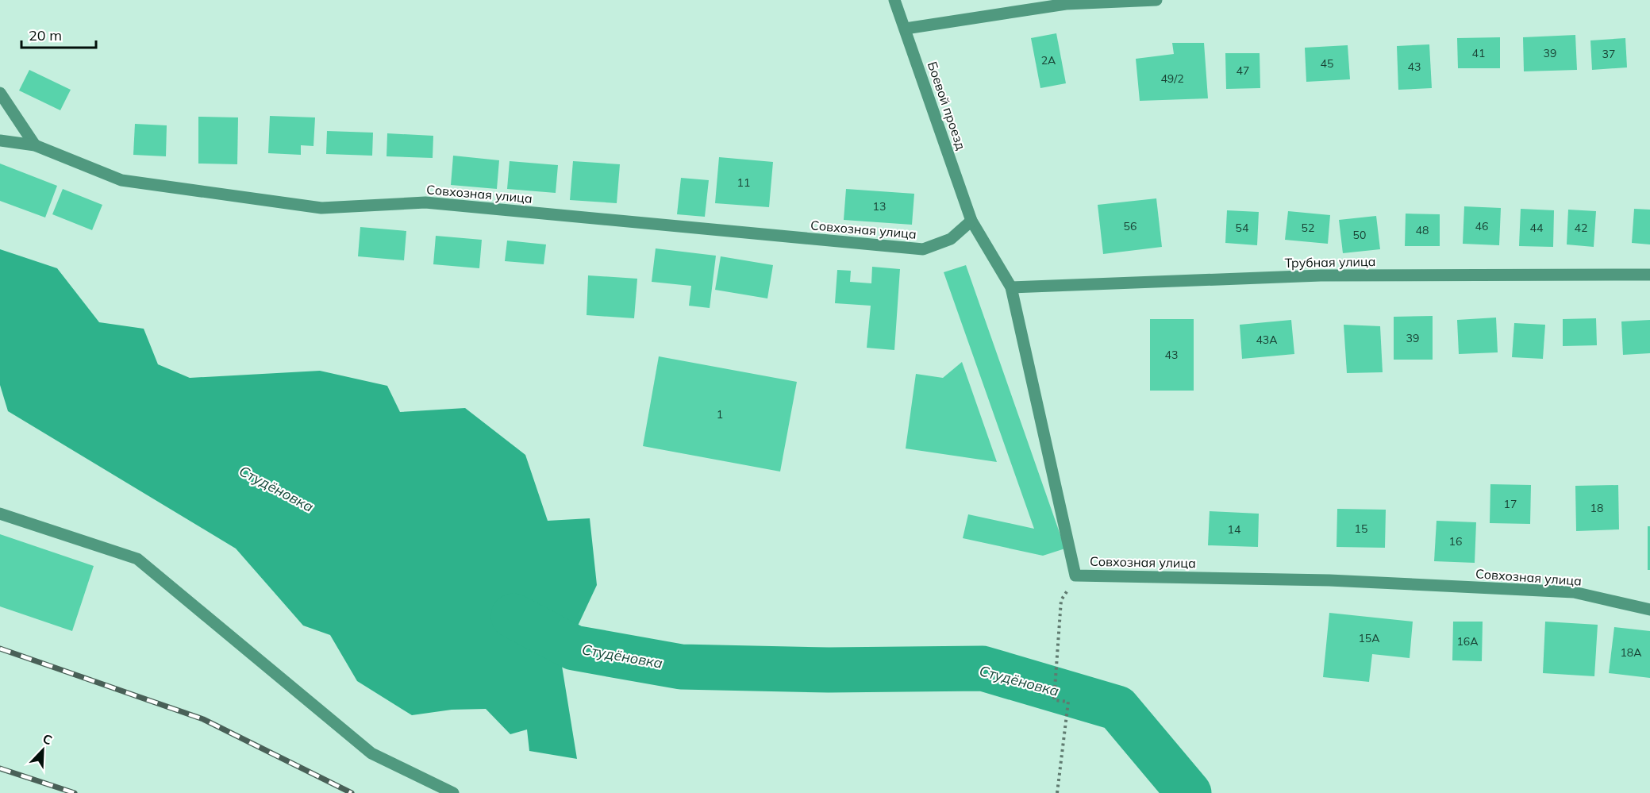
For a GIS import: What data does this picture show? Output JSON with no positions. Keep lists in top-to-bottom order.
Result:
{
  "streets": {
    "street": ["Боевой проезд", "Совхозная улица", "Трубная улица"]
  },
  "crossings": [
    ["Боевой проезд", "Совхозная улица"],
    ["Совхозная улица", "Трубная улица"]
  ],
  "water": ["Студёновка"],
  "house_numbers": [
    "41",
    "39",
    "37",
    "2А",
    "45",
    "43",
    "47",
    "49/2",
    "11",
    "13",
    "56",
    "46",
    "54",
    "52",
    "44",
    "42",
    "48",
    "50",
    "39",
    "43А",
    "43",
    "1",
    "17",
    "18",
    "15",
    "14",
    "16",
    "15А",
    "16А",
    "18А"
  ],
  "scale_bar": "20 m",
  "north": "top right"
}
